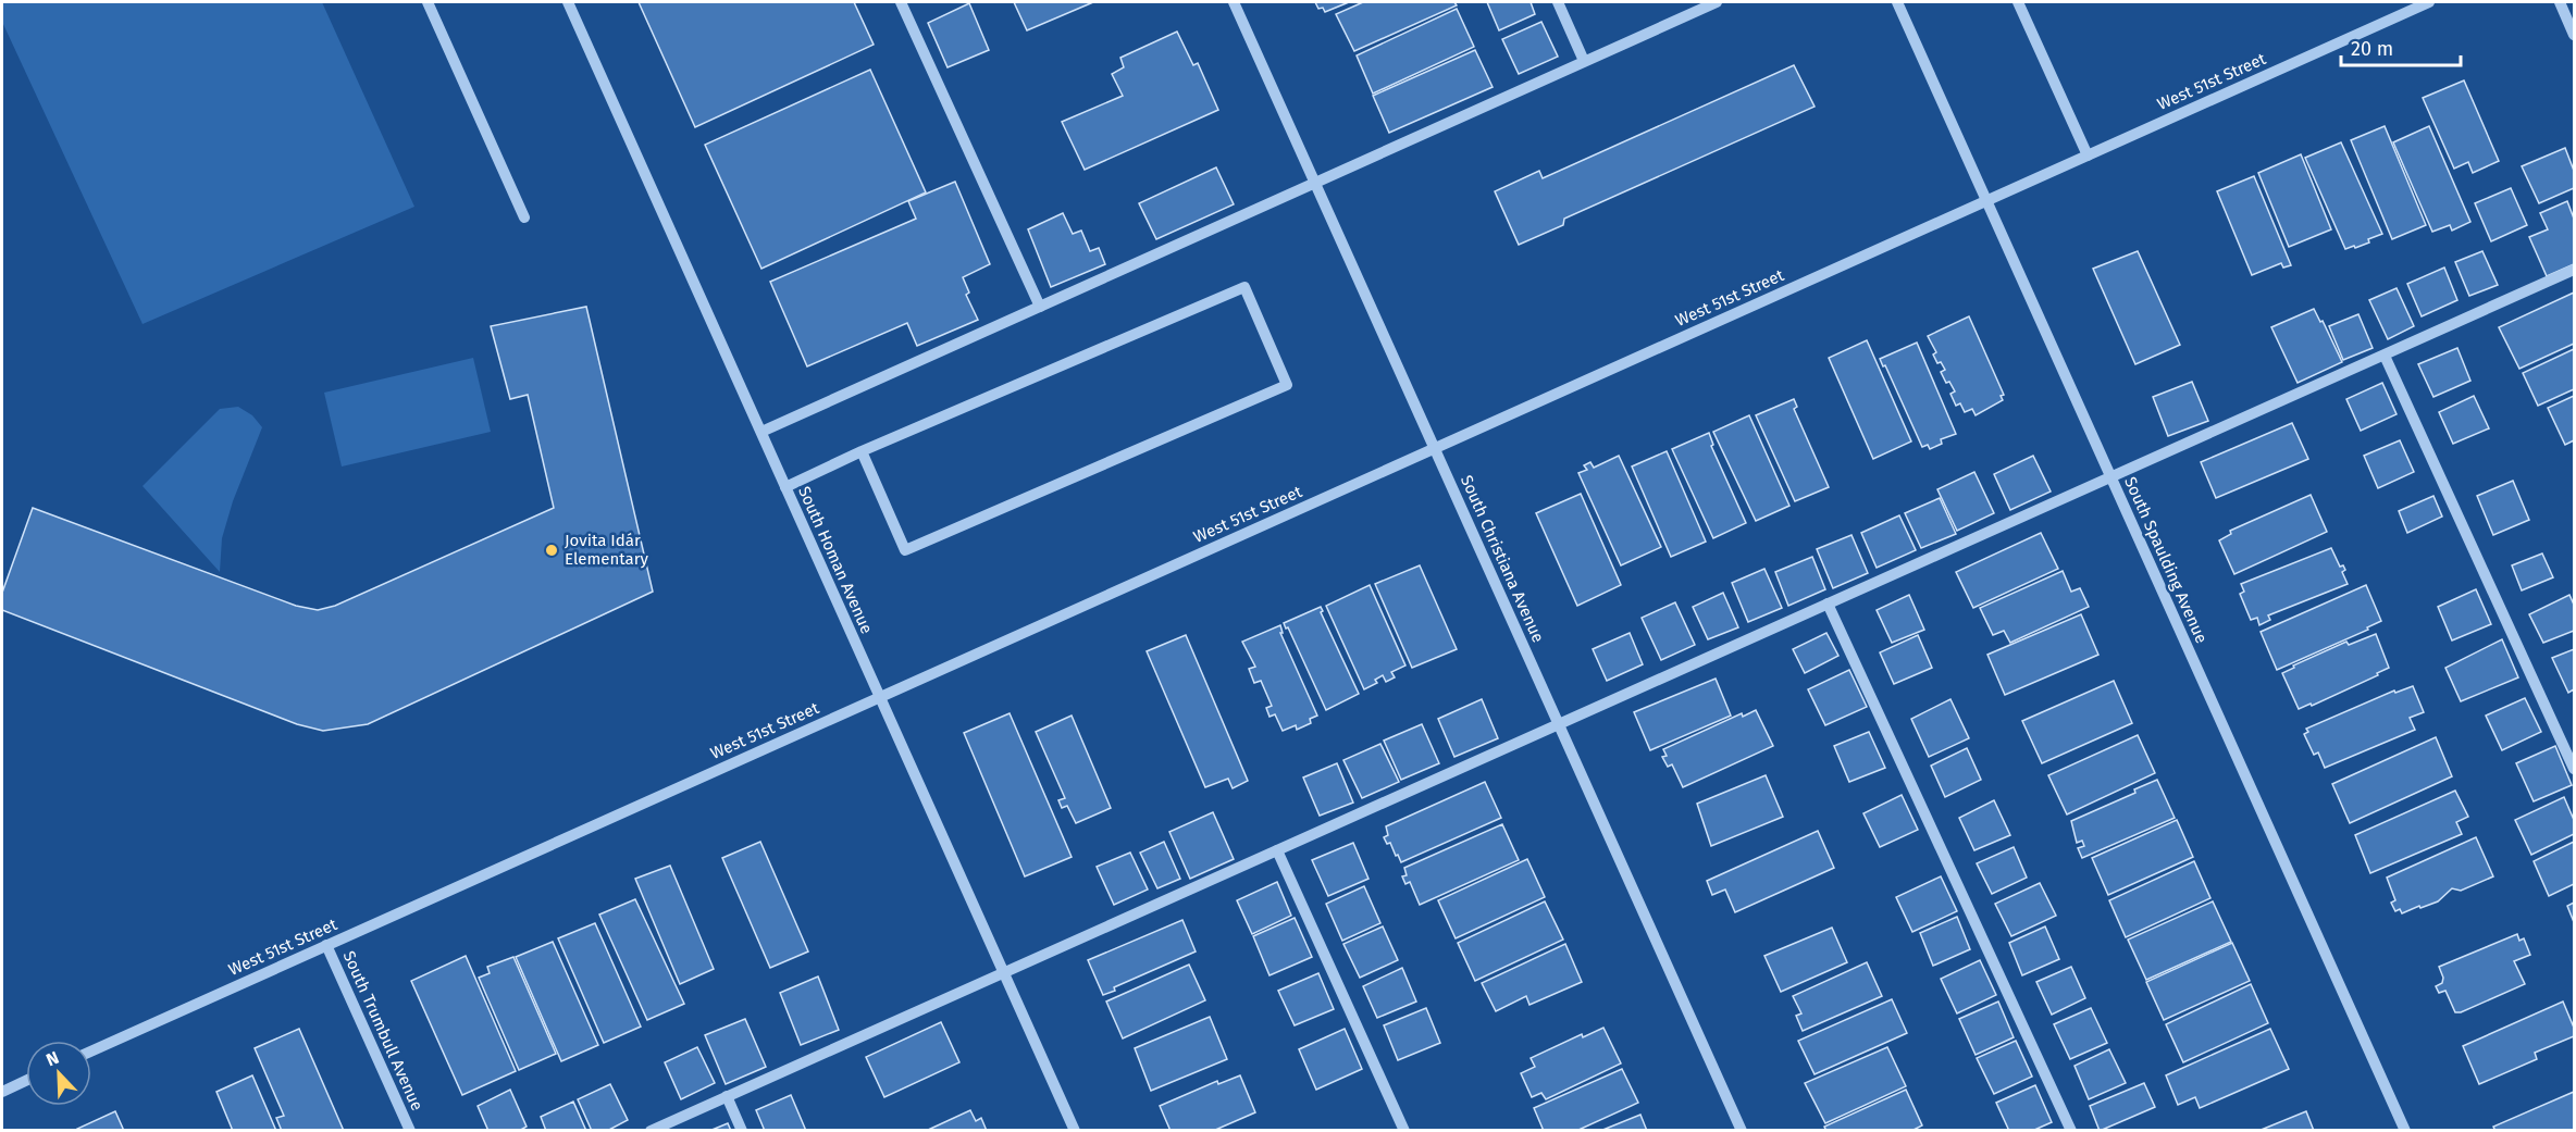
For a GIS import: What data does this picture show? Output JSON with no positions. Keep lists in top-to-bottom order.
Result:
{
  "streets": {
    "street": [
      "West 51st Street",
      "South Christiana Avenue",
      "South Homan Avenue",
      "South Spaulding Avenue",
      "South Trumbull Avenue"
    ]
  },
  "crossings": [
    ["West 51st Street", "South Christiana Avenue"],
    ["West 51st Street", "South Homan Avenue"],
    ["West 51st Street", "South Spaulding Avenue"],
    ["West 51st Street", "South Trumbull Avenue"]
  ],
  "places": ["Jovita Idár Elementary"],
  "scale_bar": "20 m",
  "north": "top left"
}
